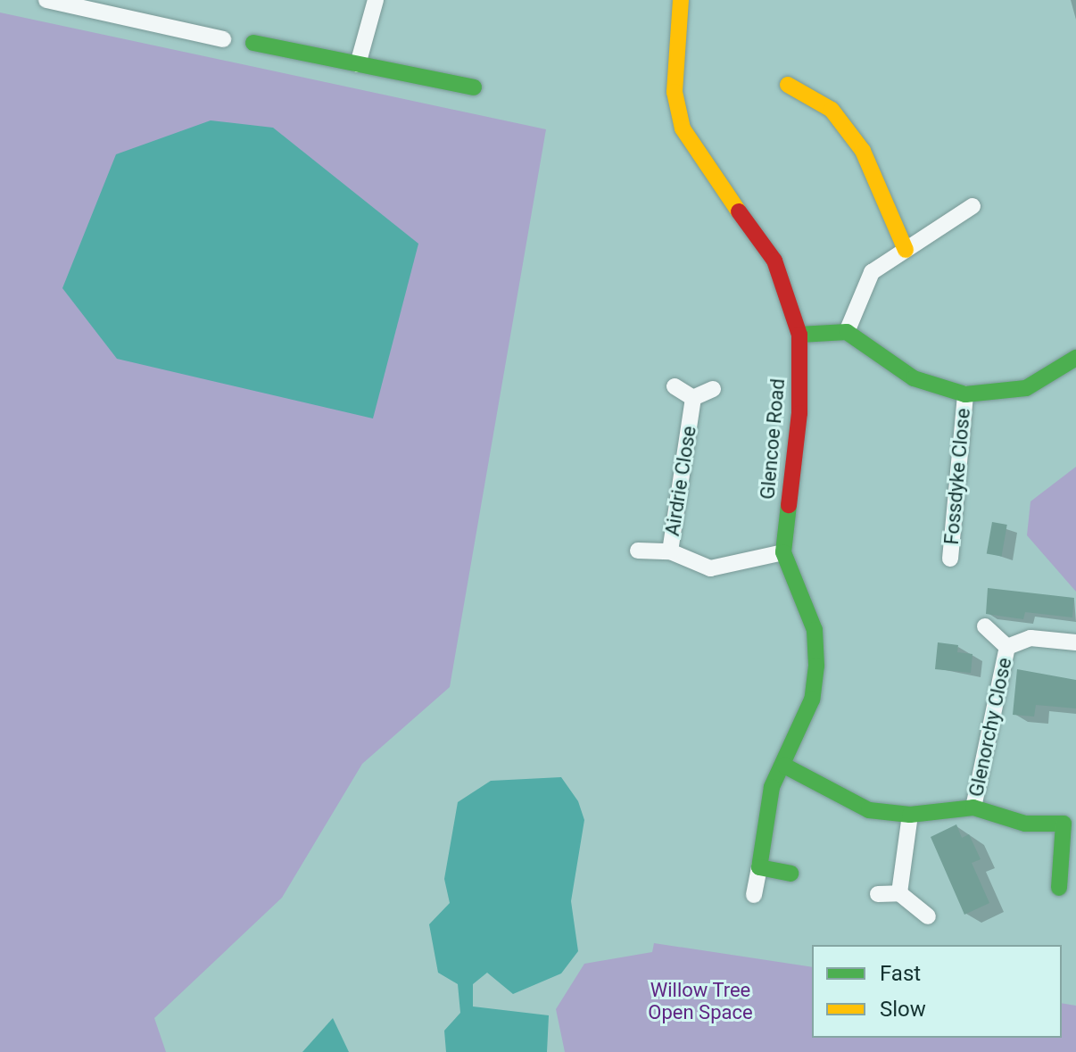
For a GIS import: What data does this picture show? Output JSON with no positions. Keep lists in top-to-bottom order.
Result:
{
  "streets": {
    "street": [
      "Glencoe Road",
      "Fossdyke Close",
      "Airdrie Close",
      "Glenorchy Close"
    ]
  },
  "crossings": [
    ["Glencoe Road", "Airdrie Close"]
  ],
  "parks": ["Willow Tree Open Space"],
  "legend": ["Fast", "Slow"]
}
